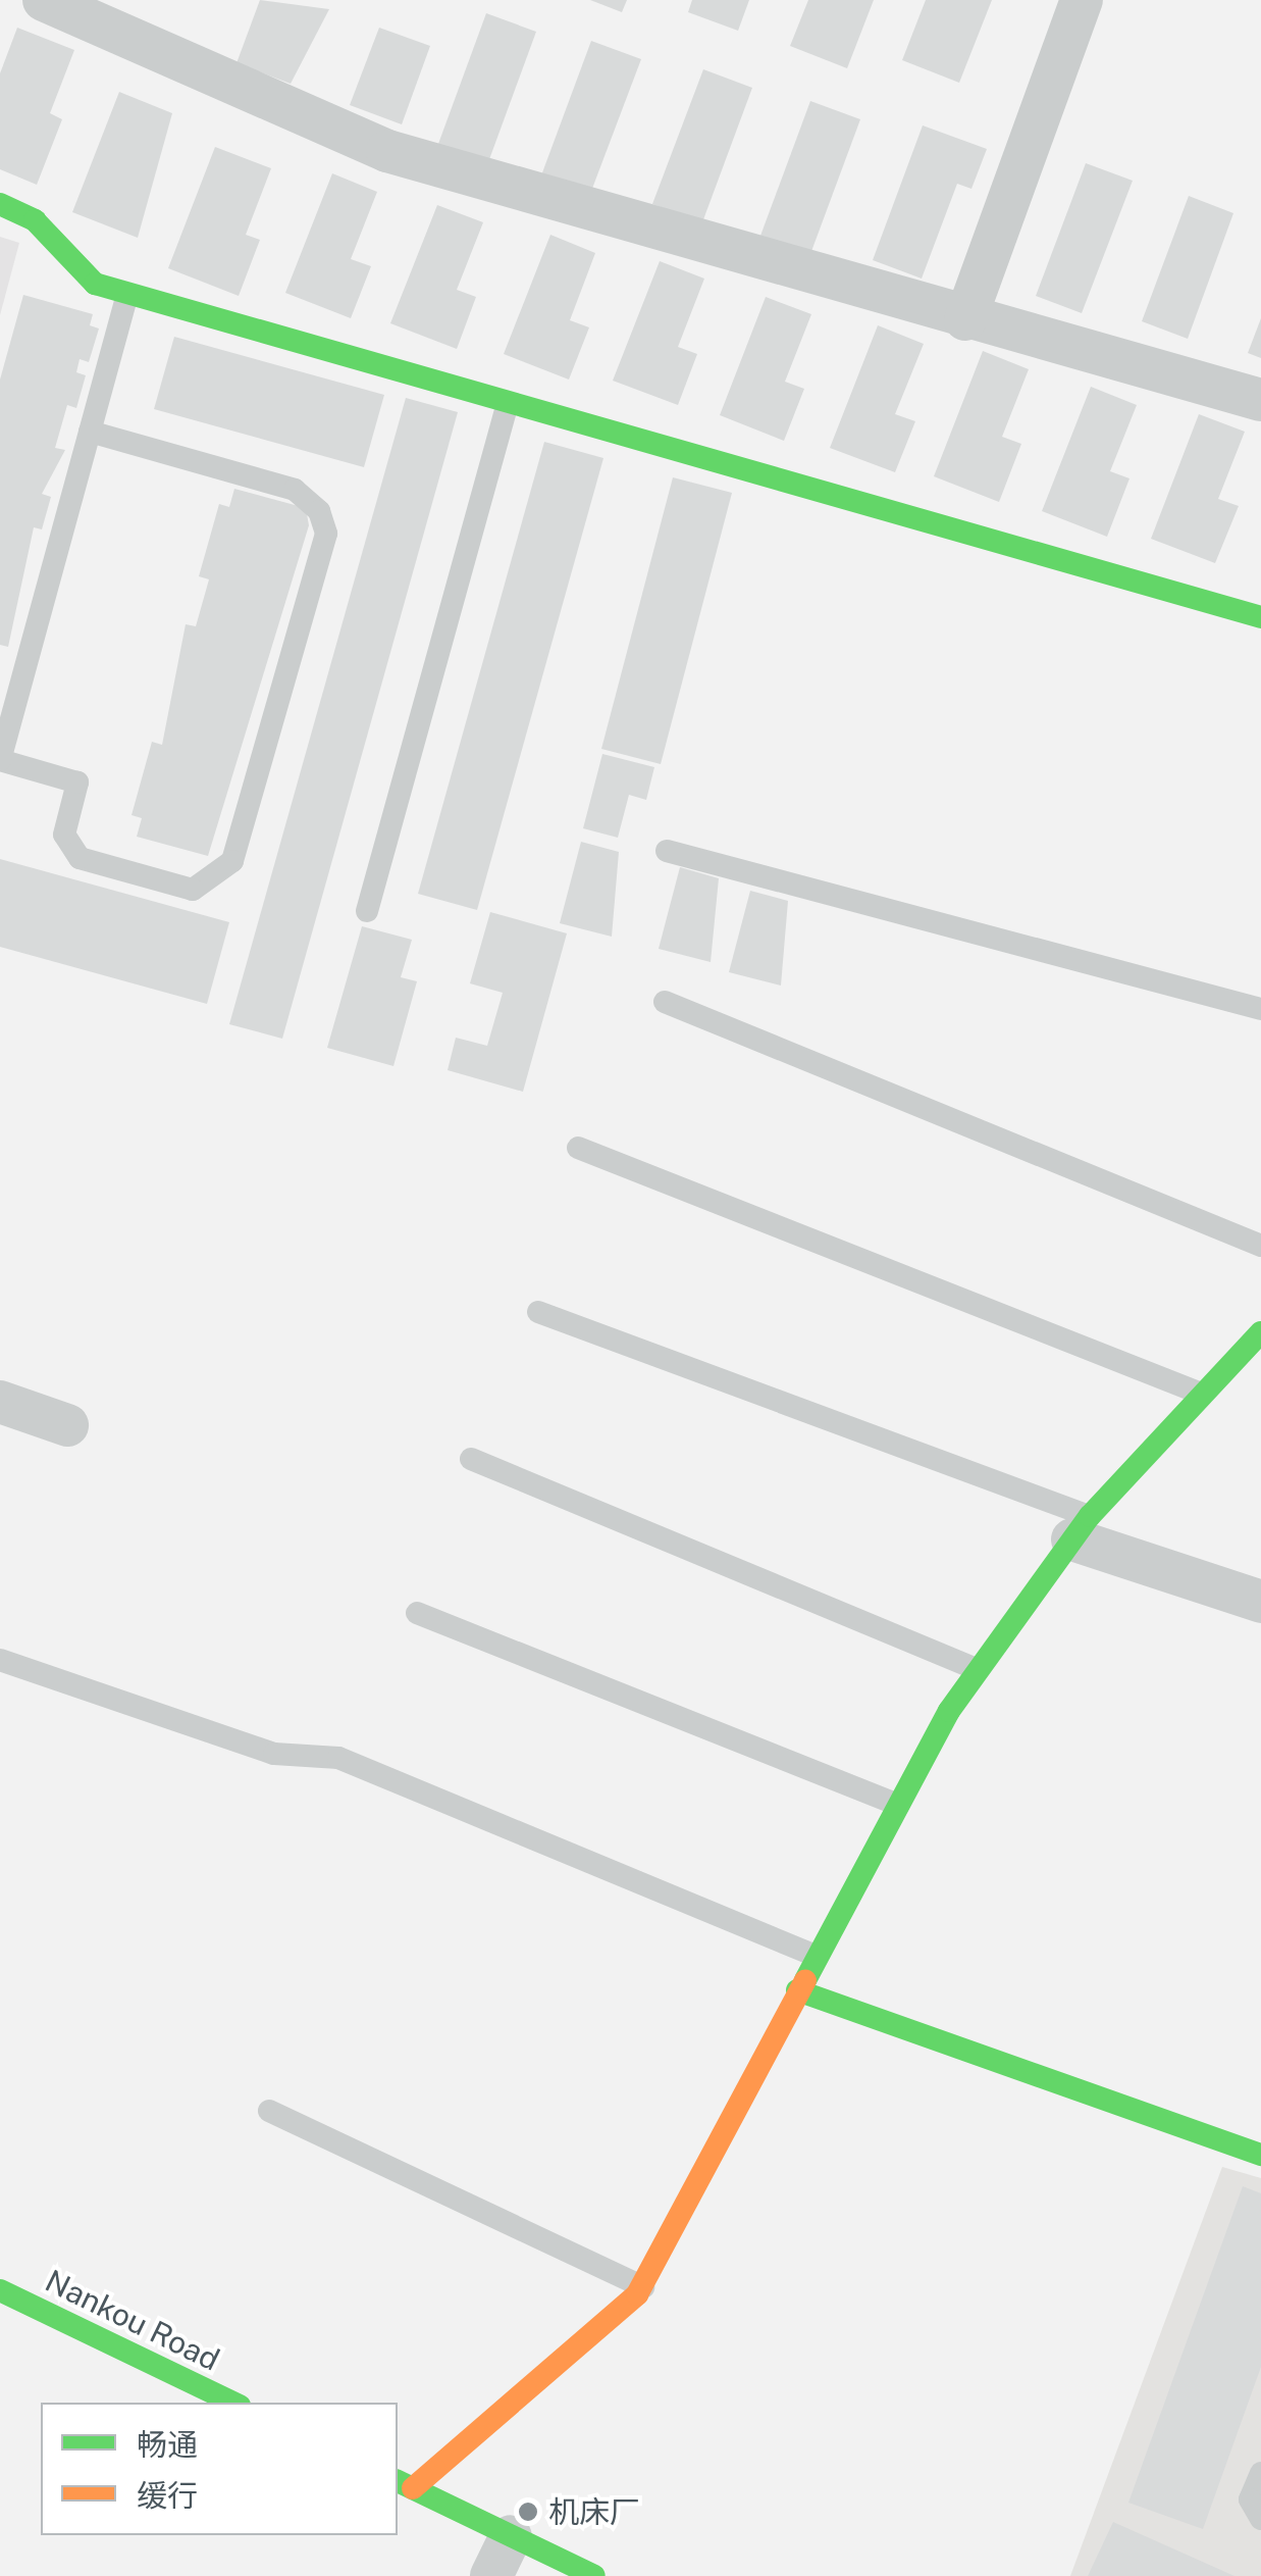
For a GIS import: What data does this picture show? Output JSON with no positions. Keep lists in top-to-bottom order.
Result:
{
  "streets": {
    "street": ["Nankou Road"]
  },
  "places": ["机床厂"],
  "legend": ["畅通", "缓行"]
}
